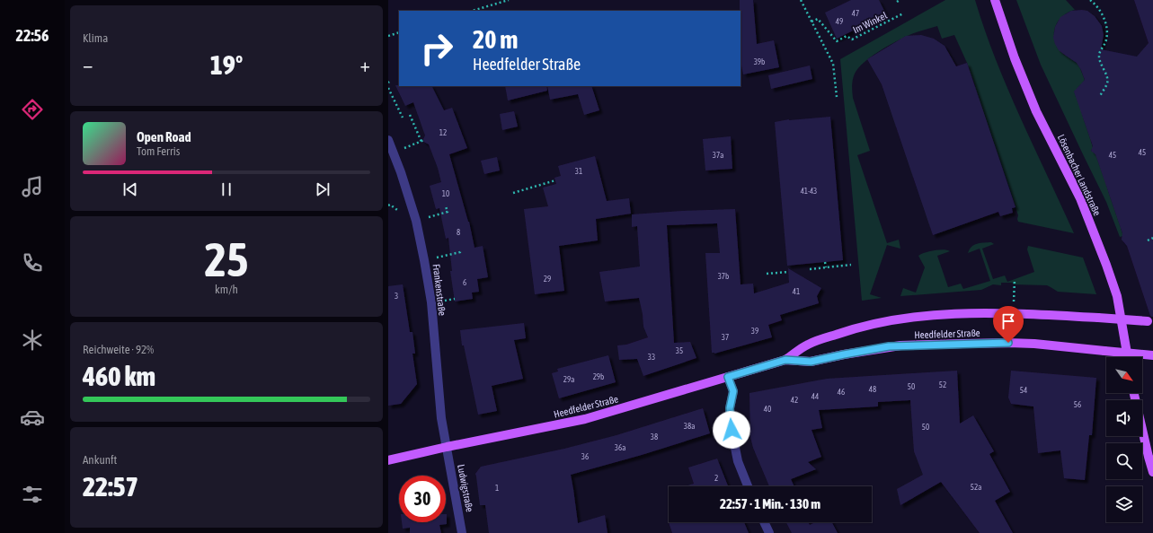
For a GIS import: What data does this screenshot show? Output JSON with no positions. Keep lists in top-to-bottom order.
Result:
{
  "streets": {
    "main road": ["Lösenbacher Landstraße", "Heedfelder Straße"],
    "street": ["Frankenstraße", "Ludwigstraße"],
    "path": ["Im Winkel"]
  },
  "crossings": [
    ["Frankenstraße", "Heedfelder Straße"],
    ["Frankenstraße", "Ludwigstraße"],
    ["Heedfelder Straße", "Ludwigstraße"]
  ],
  "house_numbers": [
    "47",
    "49",
    "39b",
    "12",
    "45",
    "37a",
    "45",
    "31",
    "41-43",
    "10",
    "8",
    "37b",
    "29",
    "6",
    "41",
    "3",
    "39",
    "37",
    "35",
    "33",
    "29b",
    "29a",
    "52",
    "50",
    "48",
    "54",
    "46",
    "44",
    "42",
    "56",
    "40",
    "38a",
    "50",
    "38",
    "36a",
    "36",
    "2",
    "52a",
    "1"
  ],
  "north": "bottom right",
  "page": {
    "tabs": "22:56",
    "tile": [
      "Klima",
      ["25", "km/h"],
      ["Reichweite · 92%", "460 km"],
      ["Ankunft", "22:57"]
    ],
    "turn": ["20 m", "Heedfelder Straße"],
    "heat": ["−", "19°", "+"],
    "song": ["Open Road", "Tom Ferris"],
    "limit": "30",
    "trip": "22:57 · 1 Min. · 130 m"
  }
}
